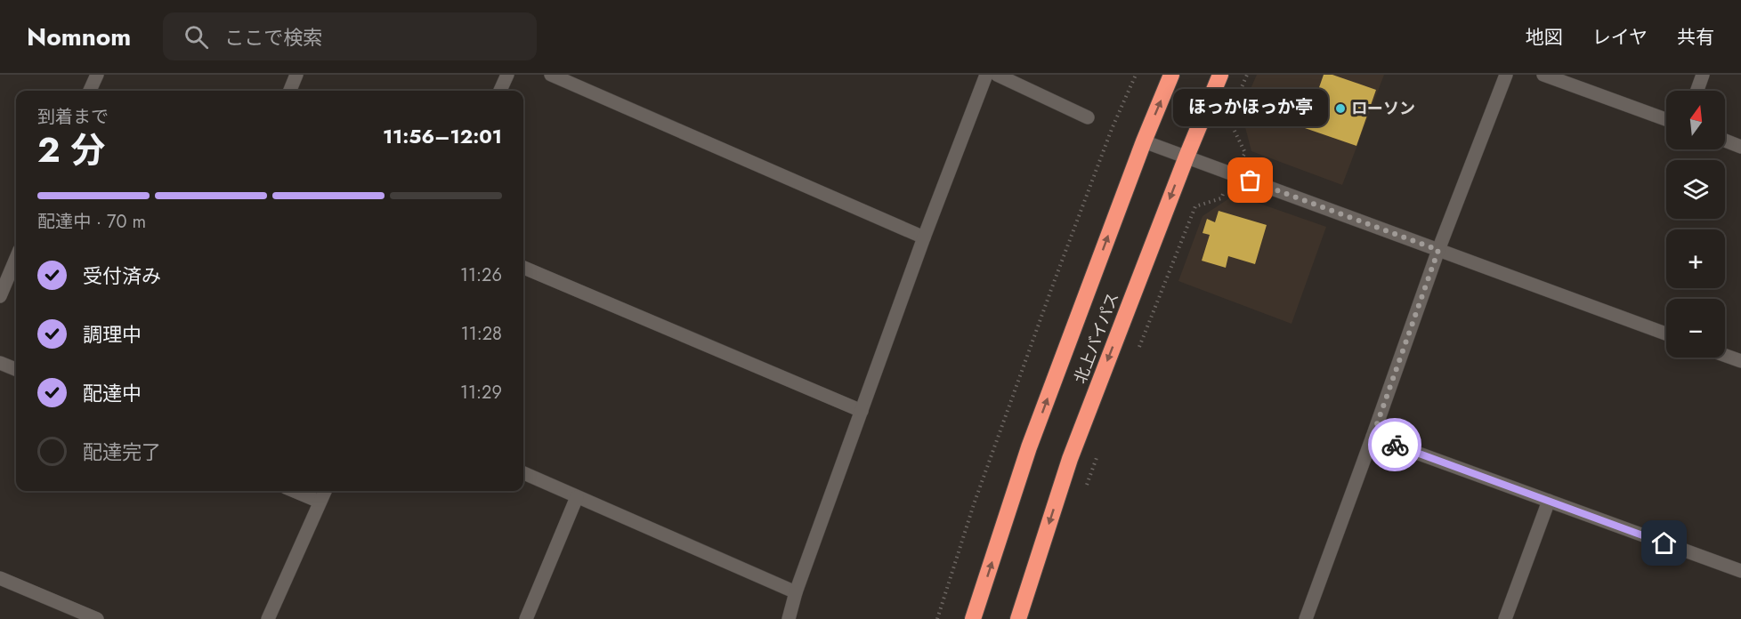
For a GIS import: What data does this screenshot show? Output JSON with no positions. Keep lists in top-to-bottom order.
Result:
{
  "streets": {
    "highway": ["北上バイパス"]
  },
  "places": ["ローソン", "ほっかほっか亭"],
  "north": "top",
  "page": {
    "header": "Nomnom",
    "search": "ここで検索",
    "nav": ["地図", "レイヤ", "共有"],
    "bubble": "ほっかほっか亭",
    "map_buttons": ["+", "−"],
    "heading": ["2 分", "到着まで", "11:56–12:01"],
    "bar": "配達中 · 70 m",
    "list": [
      ["受付済み", "11:26"],
      ["調理中", "11:28"],
      ["配達中", "11:29"],
      "配達完了"
    ]
  }
}
